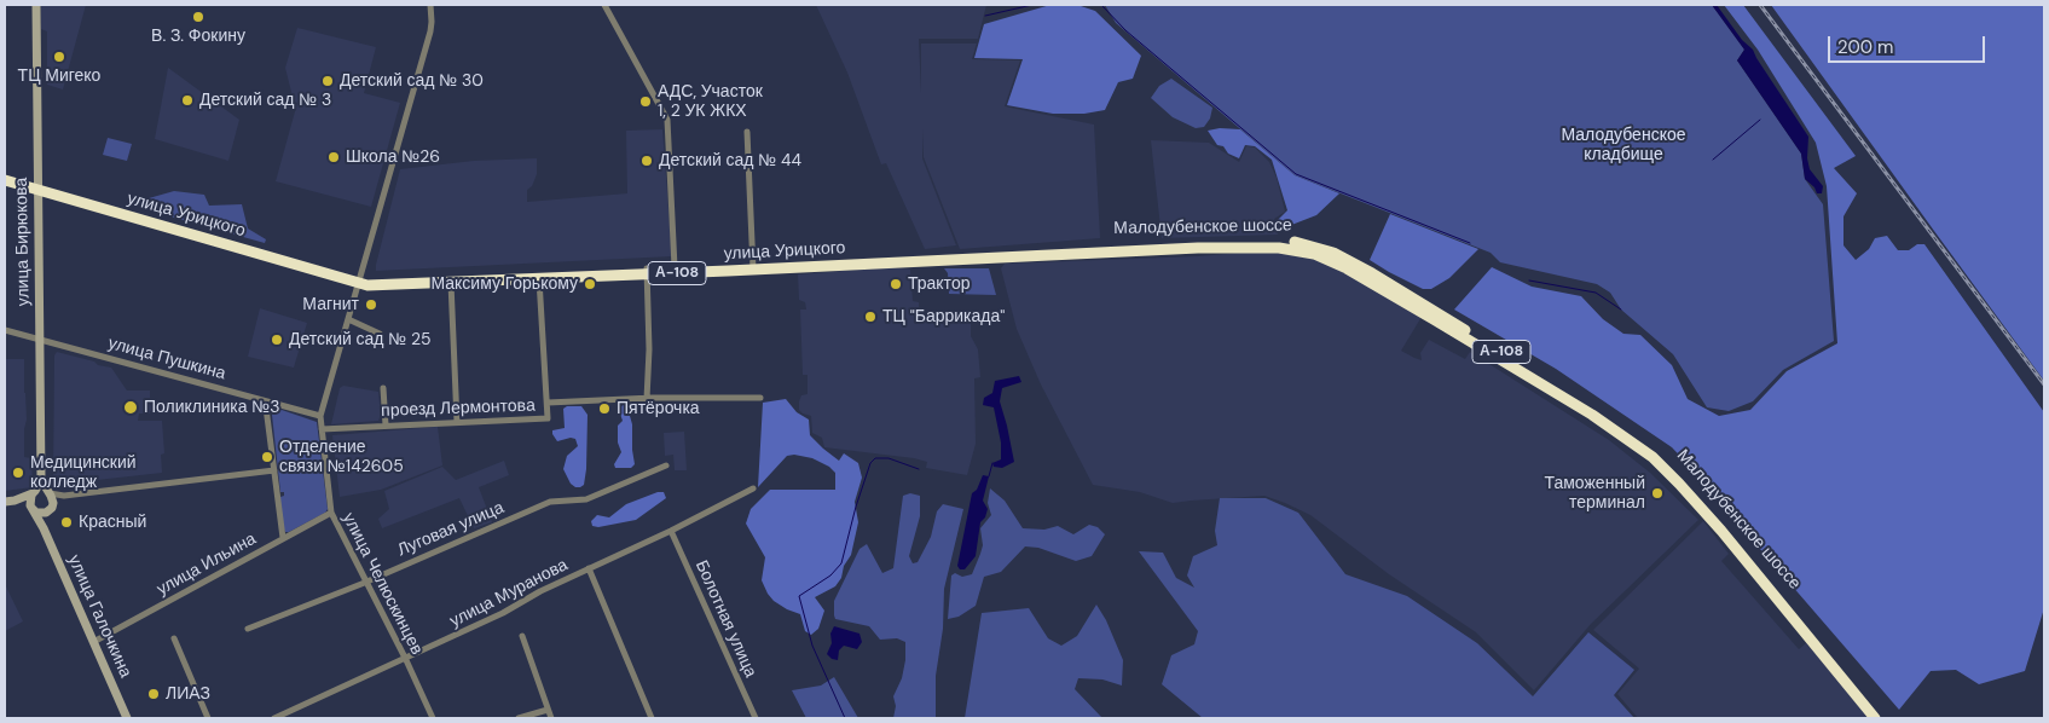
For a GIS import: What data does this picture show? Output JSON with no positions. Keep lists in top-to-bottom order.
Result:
{
  "streets": {
    "highway": ["улица Урицкого", "Малодубенское шоссе", "А-108"],
    "street": [
      "улица Бирюкова",
      "улица Пушкина",
      "проезд Лермонтова",
      "Луговая улица",
      "улица Ильина",
      "улица Челюскинцев",
      "улица Муранова",
      "улица Галочкина",
      "Болотная улица"
    ]
  },
  "crossings": [
    ["улица Урицкого", "Малодубенское шоссе"],
    ["улица Урицкого", "улица Бирюкова"],
    ["улица Урицкого", "улица Челюскинцев"],
    ["улица Бирюкова", "улица Пушкина"],
    ["улица Пушкина", "улица Челюскинцев"],
    ["проезд Лермонтова", "улица Челюскинцев"],
    ["Луговая улица", "улица Челюскинцев"],
    ["улица Ильина", "улица Челюскинцев"],
    ["улица Ильина", "улица Галочкина"],
    ["улица Челюскинцев", "улица Муранова"],
    ["улица Муранова", "Болотная улица"]
  ],
  "parks": ["Малодубенское кладбище"],
  "places": [
    "В. З. Фокину",
    "ТЦ Мигеко",
    "Детский сад № 30",
    "Детский сад № 3",
    "АДС, Участок 1, 2 УК ЖКХ",
    "Школа №26",
    "Детский сад № 44",
    "Максиму Горькому",
    "Трактор",
    "Магнит",
    "ТЦ \"Баррикада\"",
    "Детский сад № 25",
    "Поликлиника №3",
    "Пятёрочка",
    "Отделение связи №142605",
    "Медицинский колледж",
    "Таможенный терминал",
    "Красный",
    "ЛИАЗ"
  ],
  "scale_bar": "200 m"
}
